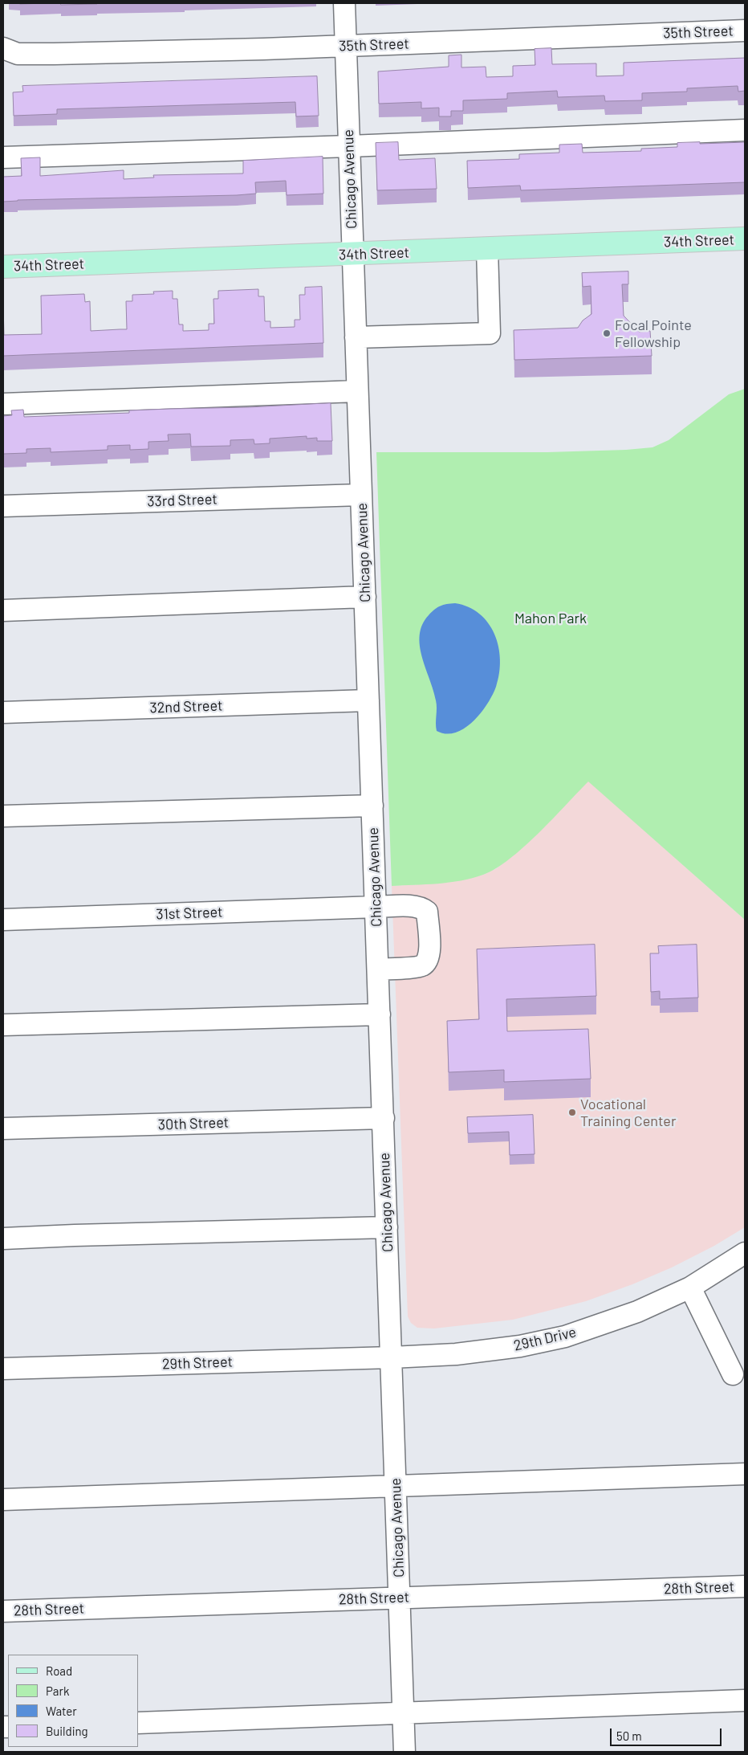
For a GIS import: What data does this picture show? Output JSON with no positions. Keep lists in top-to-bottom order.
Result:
{
  "streets": {
    "main road": ["34th Street"],
    "street": [
      "35th Street",
      "Chicago Avenue",
      "33rd Street",
      "32nd Street",
      "31st Street",
      "30th Street",
      "29th Drive",
      "29th Street",
      "28th Street"
    ]
  },
  "crossings": [
    ["35th Street", "Chicago Avenue"],
    ["Chicago Avenue", "34th Street"],
    ["Chicago Avenue", "33rd Street"],
    ["Chicago Avenue", "32nd Street"],
    ["Chicago Avenue", "31st Street"],
    ["Chicago Avenue", "30th Street"],
    ["Chicago Avenue", "29th Drive"],
    ["Chicago Avenue", "29th Street"],
    ["Chicago Avenue", "28th Street"],
    ["29th Drive", "29th Street"]
  ],
  "parks": ["Mahon Park"],
  "places": ["Focal Pointe Fellowship", "Vocational Training Center"],
  "legend": [
    "Road",
    "Park",
    "Water",
    "Building"
  ],
  "scale_bar": "50 m"
}
